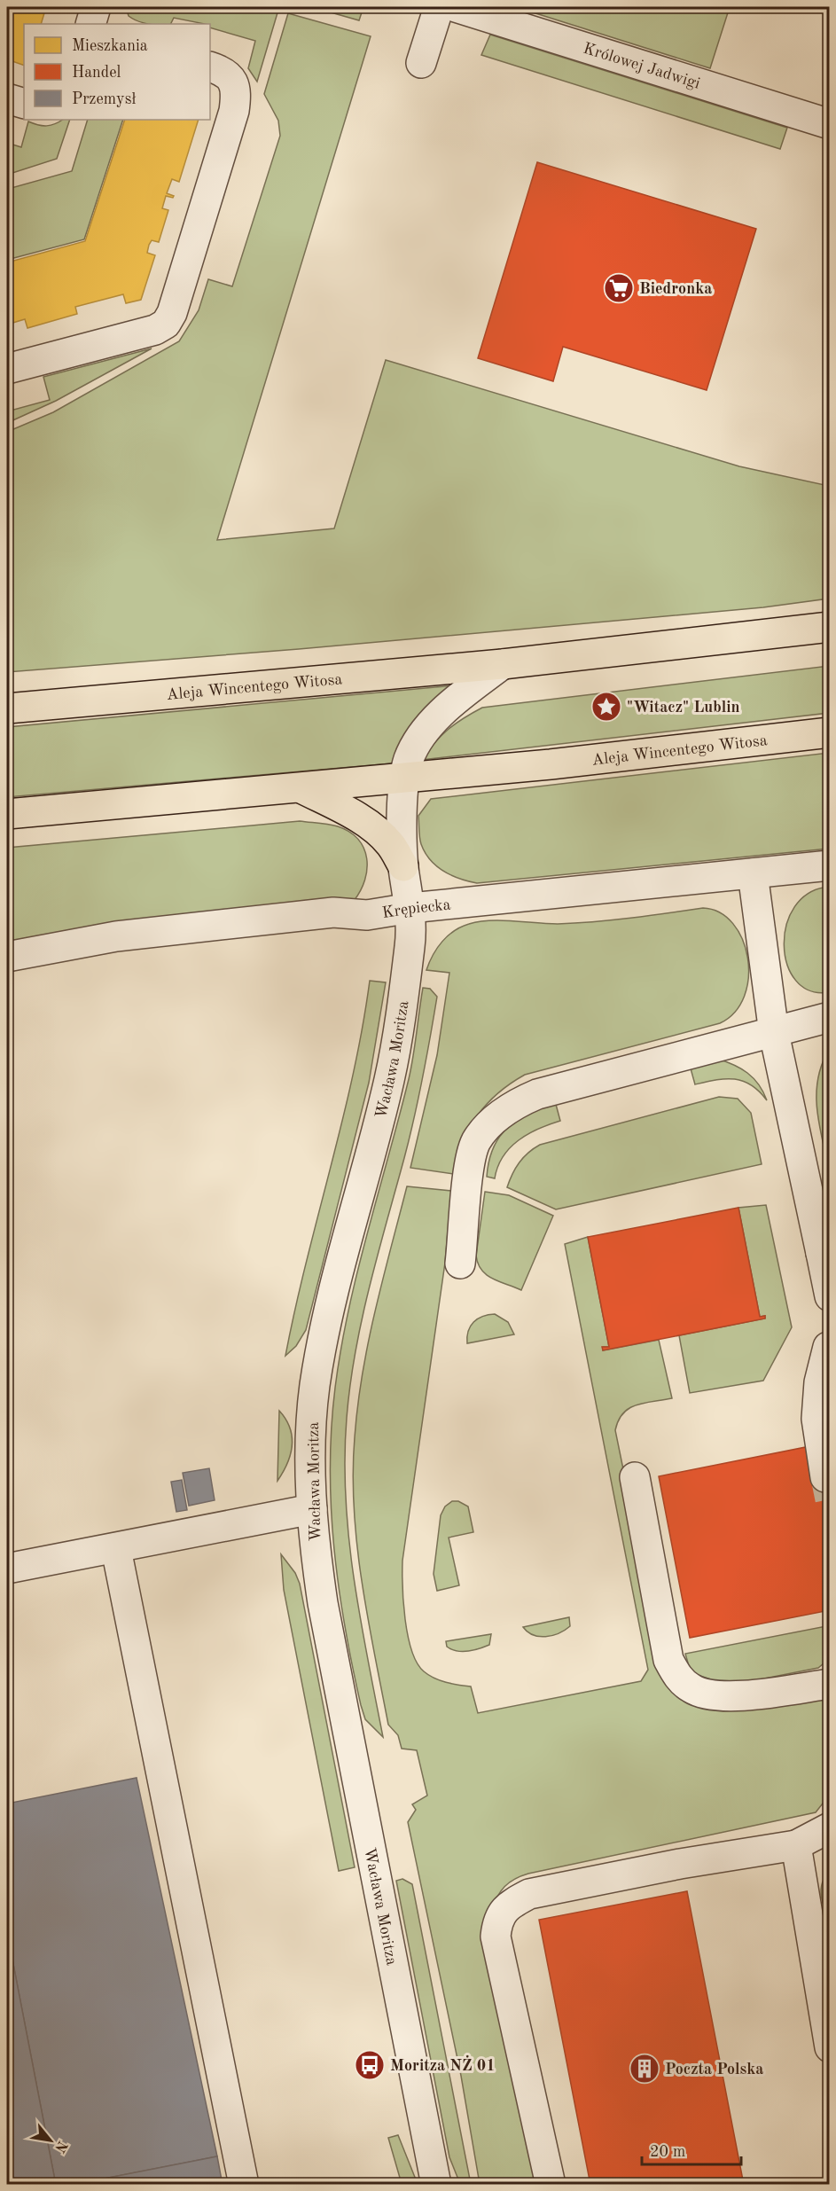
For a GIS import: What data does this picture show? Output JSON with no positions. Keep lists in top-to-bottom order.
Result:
{
  "streets": {
    "main road": ["Aleja Wincentego Witosa"],
    "street": ["Królowej Jadwigi", "Krępiecka", "Wacława Moritza"]
  },
  "crossings": [
    ["Aleja Wincentego Witosa", "Wacława Moritza"],
    ["Krępiecka", "Wacława Moritza"]
  ],
  "places": {
    "supermarket": ["Biedronka"],
    "place": ["\"Witacz\" Lublin"],
    "bus stop": ["Moritza NŻ 01"],
    "building": ["Poczta Polska"]
  },
  "legend": ["Mieszkania", "Handel", "Przemysł"],
  "scale_bar": "20 m",
  "north": "bottom right"
}
